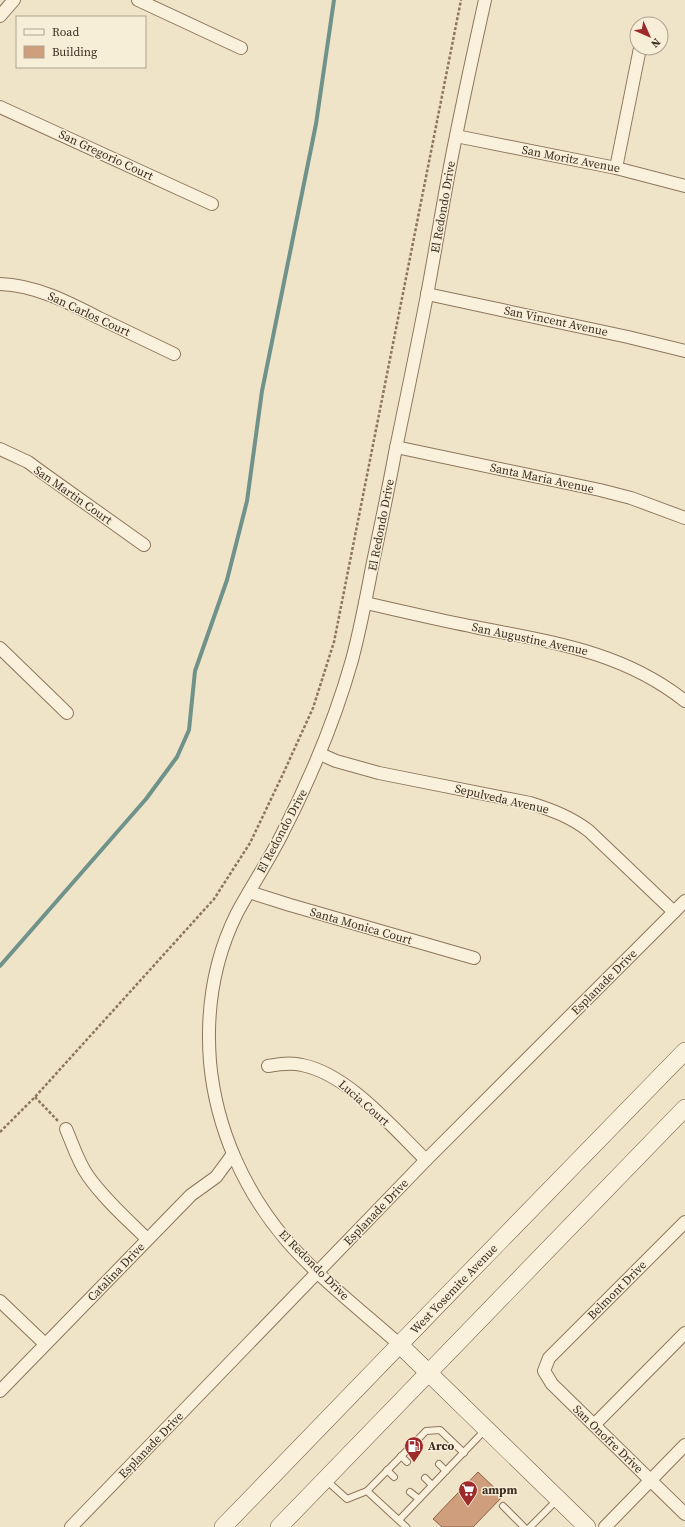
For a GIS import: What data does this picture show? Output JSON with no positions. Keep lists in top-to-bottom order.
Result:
{
  "streets": {
    "main road": ["El Redondo Drive", "West Yosemite Avenue"],
    "street": [
      "San Gregorio Court",
      "San Moritz Avenue",
      "San Carlos Court",
      "San Vincent Avenue",
      "Santa Maria Avenue",
      "San Martin Court",
      "San Augustine Avenue",
      "Sepulveda Avenue",
      "Santa Monica Court",
      "Esplanade Drive",
      "Lucia Court",
      "Catalina Drive",
      "Belmont Drive",
      "San Onofre Drive"
    ]
  },
  "crossings": [
    ["San Moritz Avenue", "El Redondo Drive"],
    ["El Redondo Drive", "San Vincent Avenue"],
    ["El Redondo Drive", "Santa Maria Avenue"],
    ["El Redondo Drive", "San Augustine Avenue"],
    ["El Redondo Drive", "Sepulveda Avenue"],
    ["El Redondo Drive", "Santa Monica Court"],
    ["El Redondo Drive", "Esplanade Drive"],
    ["El Redondo Drive", "Catalina Drive"],
    ["El Redondo Drive", "West Yosemite Avenue"],
    ["Sepulveda Avenue", "Esplanade Drive"],
    ["Esplanade Drive", "Lucia Court"],
    ["Belmont Drive", "San Onofre Drive"]
  ],
  "places": {
    "fuel station": ["Arco"],
    "supermarket": ["ampm"]
  },
  "legend": ["Road", "Building"],
  "north": "bottom right"
}
